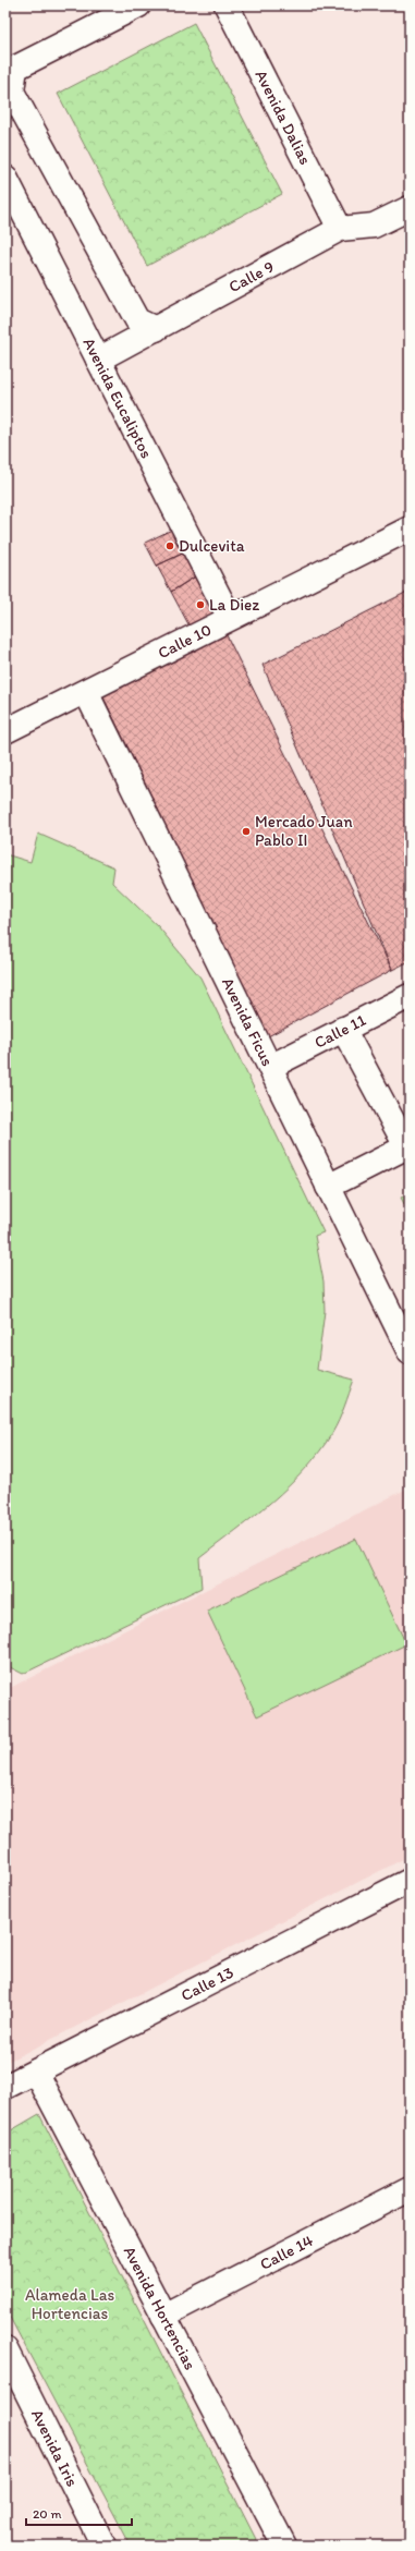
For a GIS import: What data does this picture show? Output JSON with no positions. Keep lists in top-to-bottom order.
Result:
{
  "streets": {
    "street": [
      "Avenida Dalias",
      "Calle 9",
      "Avenida Eucaliptos",
      "Calle 10",
      "Avenida Ficus",
      "Calle 11",
      "Calle 13",
      "Calle 14",
      "Avenida Hortencias",
      "Avenida Iris"
    ]
  },
  "crossings": [
    ["Avenida Dalias", "Calle 9"],
    ["Calle 9", "Avenida Eucaliptos"],
    ["Avenida Eucaliptos", "Calle 10"],
    ["Calle 10", "Avenida Ficus"],
    ["Avenida Ficus", "Calle 11"],
    ["Calle 13", "Avenida Hortencias"],
    ["Calle 14", "Avenida Hortencias"]
  ],
  "parks": ["Alameda Las Hortencias"],
  "places": ["Dulcevita", "La Diez", "Mercado Juan Pablo II"],
  "scale_bar": "20 m"
}
